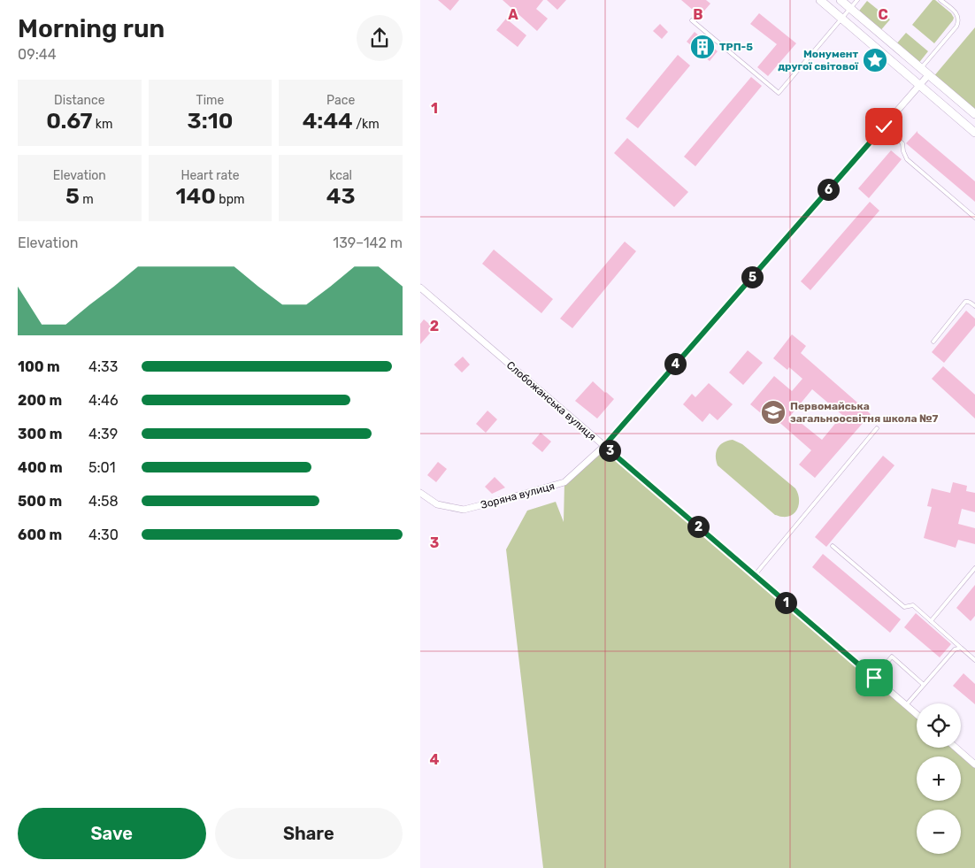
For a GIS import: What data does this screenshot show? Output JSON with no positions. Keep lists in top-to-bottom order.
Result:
{
  "streets": {
    "street": ["Слобожанська вулиця", "Зоряна вулиця"]
  },
  "crossings": [
    ["Слобожанська вулиця", "Зоряна вулиця"]
  ],
  "places": {
    "building": ["ТРП-5"],
    "place": ["Монумент другої світової"],
    "school or university": ["Первомайська загальноосвітня школа №7"]
  },
  "page": {
    "heading": ["Morning run", "09:44"],
    "stats": [
      ["Distance", "0.67 km"],
      ["Time", "3:10"],
      ["Pace", "4:44 /km"],
      ["Elevation", "5 m"],
      ["Heart rate", "140 bpm"],
      ["kcal", "43"]
    ],
    "pins": [
      "6",
      "5",
      "4",
      "3",
      "2",
      "1"
    ],
    "chart": ["Elevation", "139–142 m"],
    "list": [
      {
        "name": "100 m",
        "note": "4:33"
      },
      {
        "name": "200 m",
        "note": "4:46"
      },
      {
        "name": "300 m",
        "note": "4:39"
      },
      {
        "name": "400 m",
        "note": "5:01"
      },
      {
        "name": "500 m",
        "note": "4:58"
      },
      {
        "name": "600 m",
        "note": "4:30"
      }
    ],
    "map_buttons": ["+", "−"],
    "buttons": ["Save", "Share"]
  },
  "grid": {
    "columns": ["A", "B", "C"],
    "rows": [
      "1",
      "2",
      "3",
      "4"
    ]
  }
}
